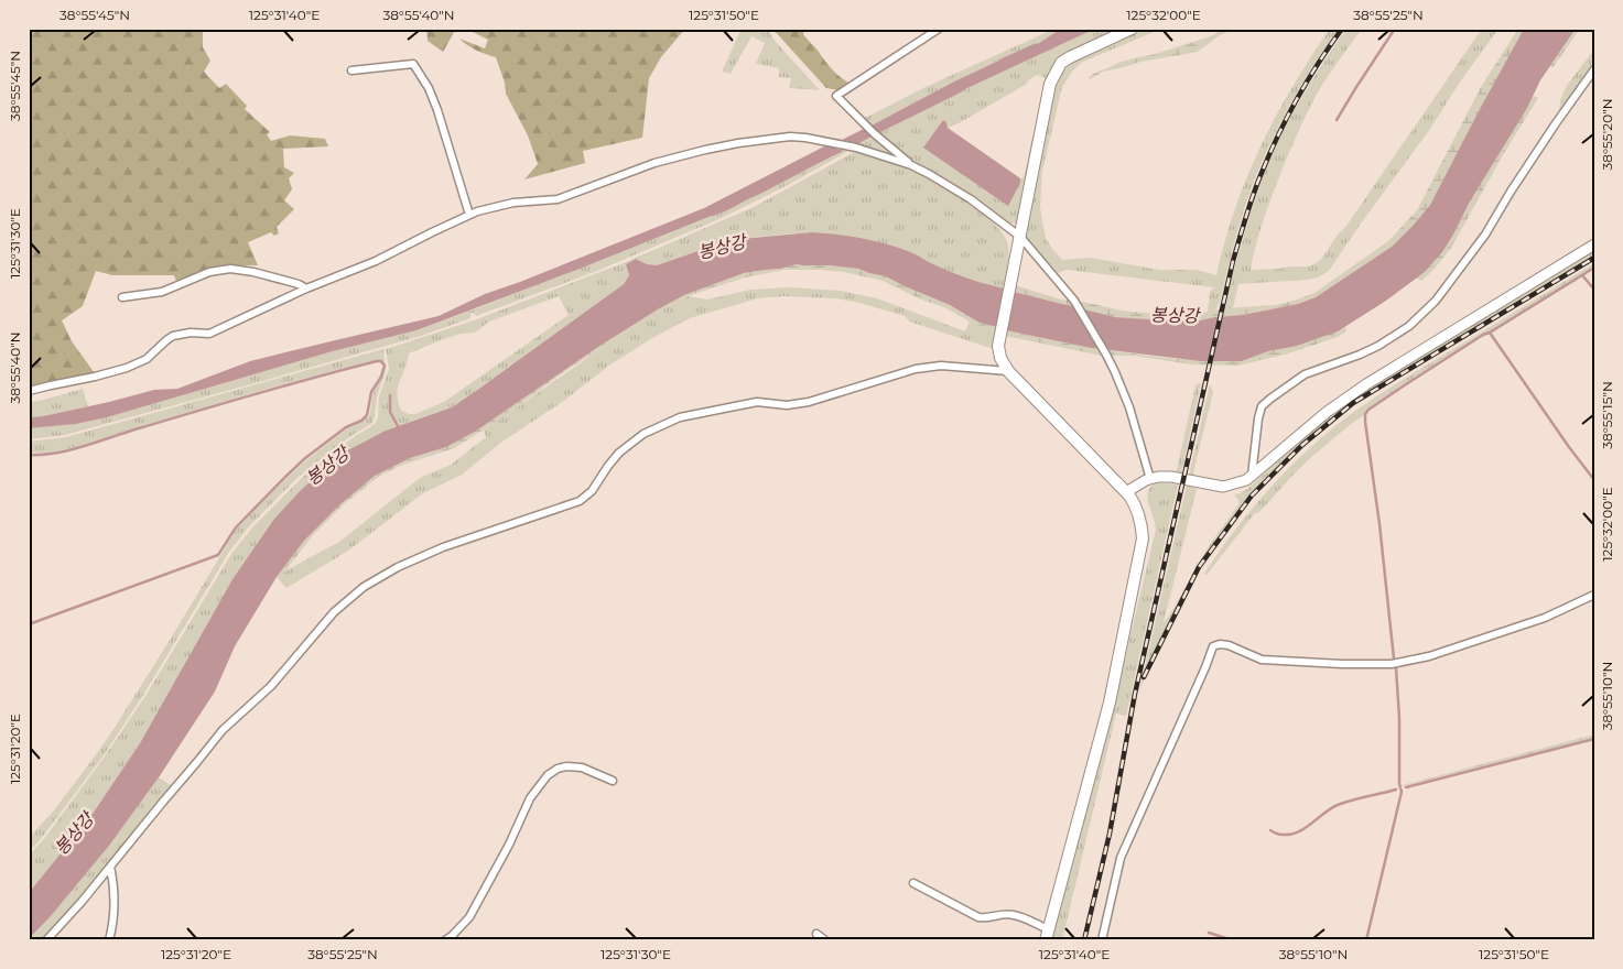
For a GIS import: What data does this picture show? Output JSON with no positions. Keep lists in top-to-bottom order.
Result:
{
  "water": ["봉상강"],
  "coordinates": [
    "38°55'45\"N",
    "125°31'40\"E",
    "38°55'40\"N",
    "125°31'50\"E",
    "125°32'00\"E",
    "38°55'25\"N",
    "38°55'20\"N",
    "125°31'30\"E",
    "38°55'15\"N",
    "38°55'10\"N",
    "125°31'20\"E"
  ]
}
